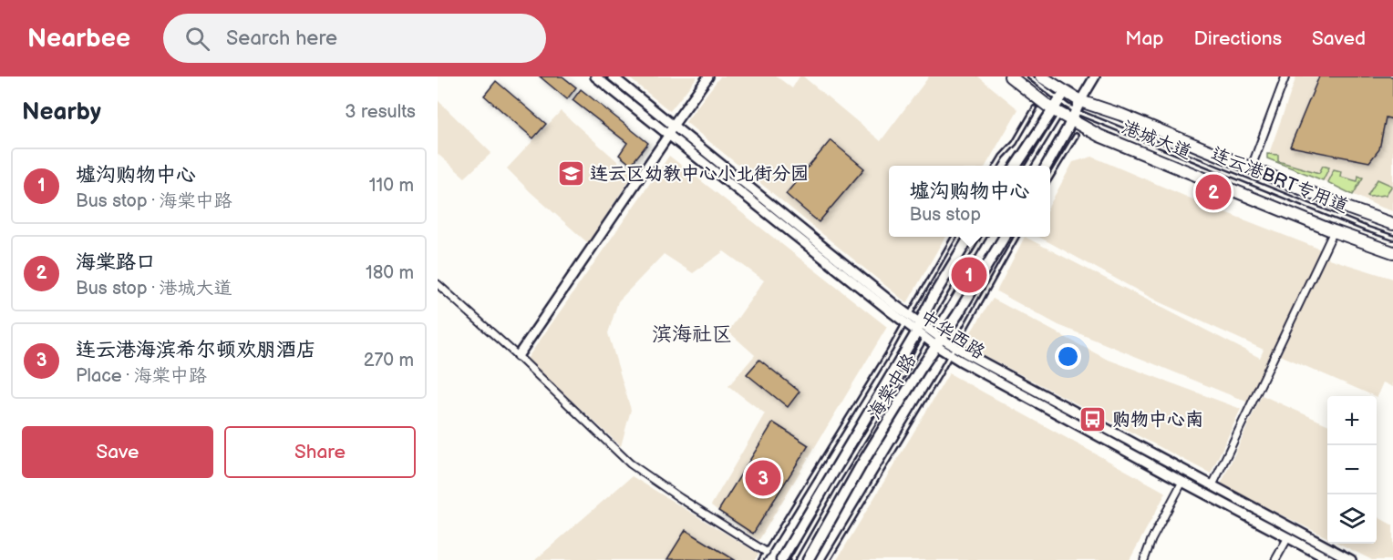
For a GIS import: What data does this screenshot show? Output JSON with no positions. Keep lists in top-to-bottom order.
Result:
{
  "streets": {
    "highway": ["港城大道"],
    "main road": ["中华西路", "海棠中路"],
    "lane": ["连云港BRT专用道"]
  },
  "crossings": [
    ["港城大道", "连云港BRT专用道"],
    ["中华西路", "海棠中路"]
  ],
  "districts": ["滨海社区"],
  "places": {
    "school or university": ["连云区幼教中心小北街分园"],
    "bus stop": ["购物中心南"]
  },
  "page": {
    "header": "Nearbee",
    "search": "Search here",
    "nav": ["Map", "Directions", "Saved"],
    "heading": ["Nearby", "3 results"],
    "list": [
      {
        "mark": "1",
        "name": "墟沟购物中心",
        "note": "Bus stop · 海棠中路",
        "value": "110 m"
      },
      {
        "mark": "2",
        "name": "海棠路口",
        "note": "Bus stop · 港城大道",
        "value": "180 m"
      },
      {
        "mark": "3",
        "name": "连云港海滨希尔顿欢朋酒店",
        "note": "Place · 海棠中路",
        "value": "270 m"
      }
    ],
    "popup": ["墟沟购物中心", "Bus stop"],
    "pins": ["2", "1", "3"],
    "map_buttons": ["+", "−"],
    "buttons": ["Save", "Share"]
  }
}
